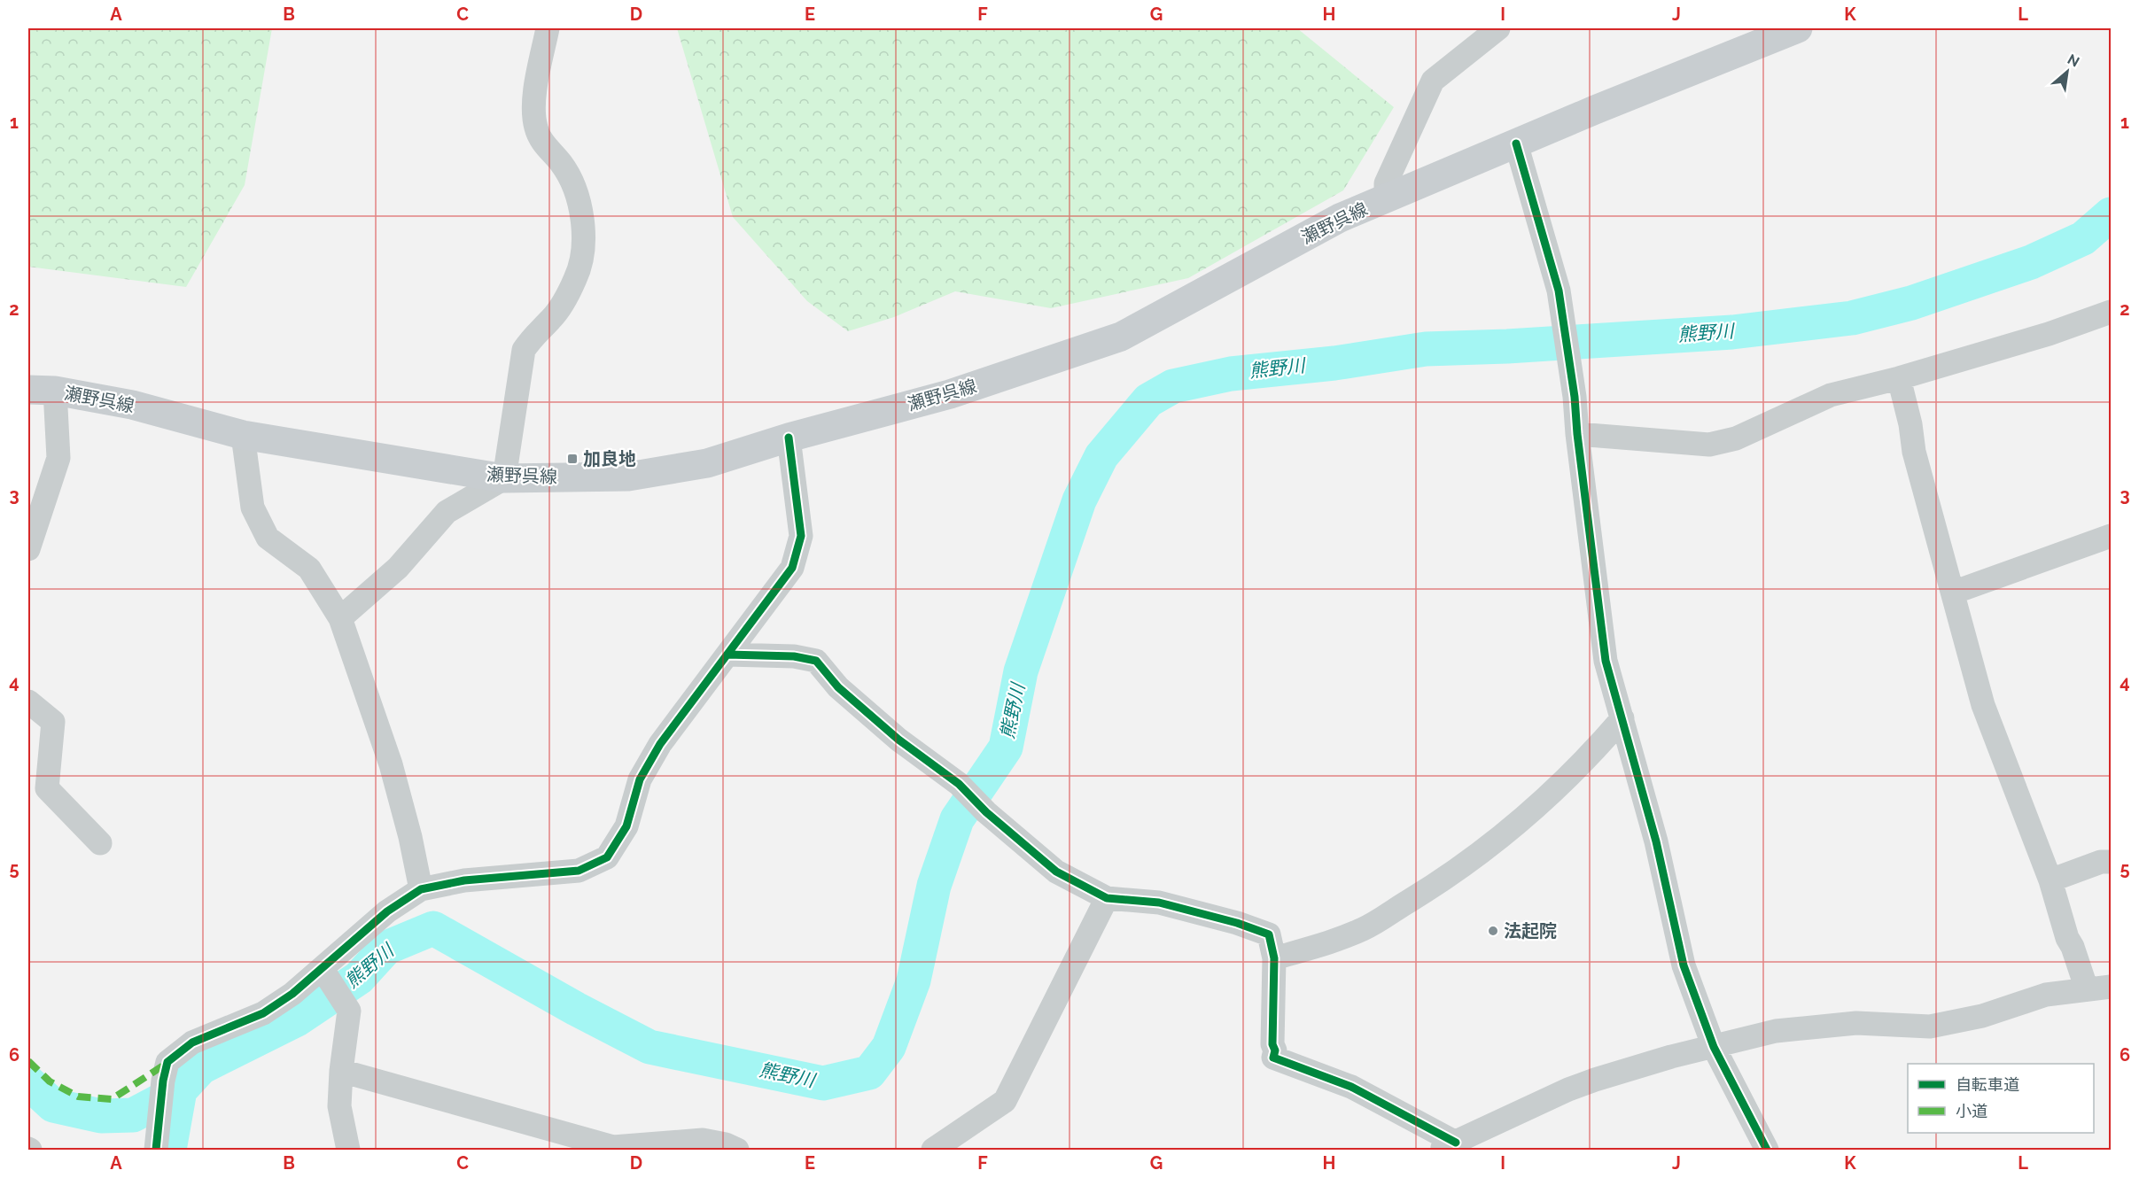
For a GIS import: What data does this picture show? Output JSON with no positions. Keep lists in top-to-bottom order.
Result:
{
  "streets": {
    "main road": ["瀬野呉線"]
  },
  "water": ["熊野川"],
  "places": {
    "transit": ["加良地"],
    "other": ["法起院"]
  },
  "legend": ["自転車道", "小道"],
  "north": "top right",
  "grid": {
    "columns": [
      "A",
      "B",
      "C",
      "D",
      "E",
      "F",
      "G",
      "H",
      "I",
      "J",
      "K",
      "L"
    ],
    "rows": [
      "1",
      "2",
      "3",
      "4",
      "5",
      "6"
    ]
  }
}
